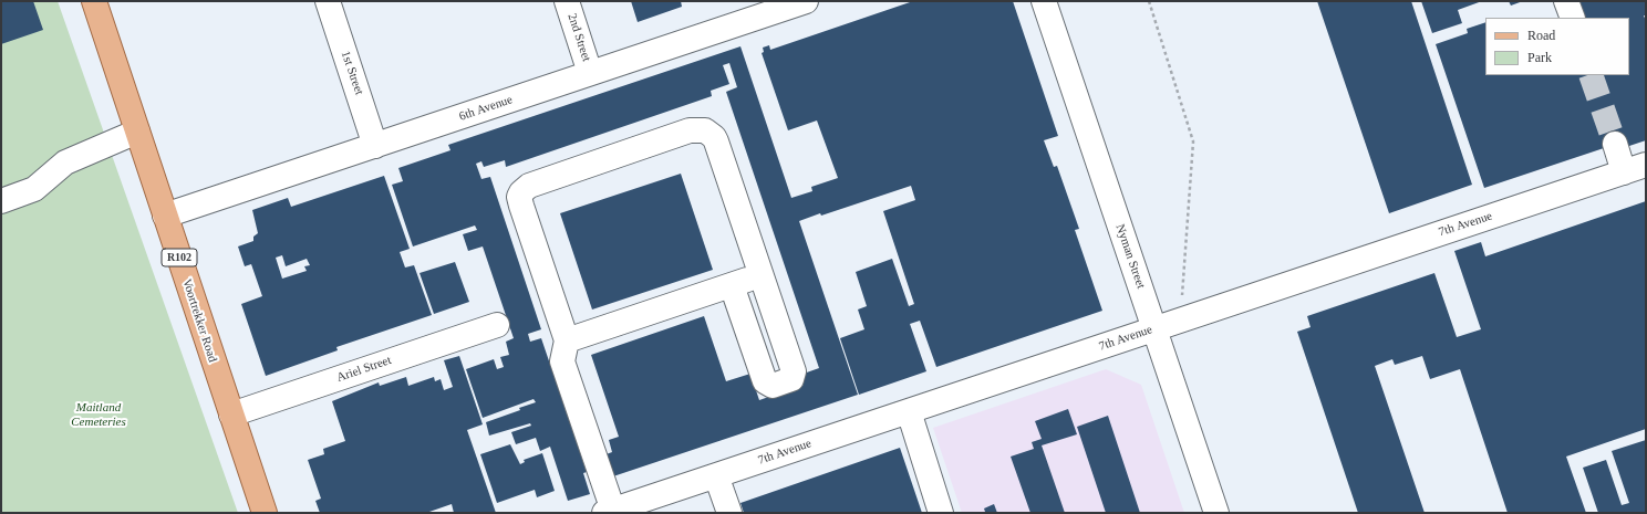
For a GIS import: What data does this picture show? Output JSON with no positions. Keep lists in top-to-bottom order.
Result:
{
  "streets": {
    "main road": ["R102", "Voortrekker Road"],
    "street": [
      "2nd Street",
      "1st Street",
      "6th Avenue",
      "7th Avenue",
      "Nyman Street",
      "Ariel Street"
    ]
  },
  "crossings": [
    ["2nd Street", "6th Avenue"],
    ["1st Street", "6th Avenue"],
    ["6th Avenue", "Voortrekker Road"],
    ["7th Avenue", "Nyman Street"],
    ["Voortrekker Road", "Ariel Street"]
  ],
  "parks": ["Maitland Cemeteries"],
  "legend": ["Road", "Park"]
}
